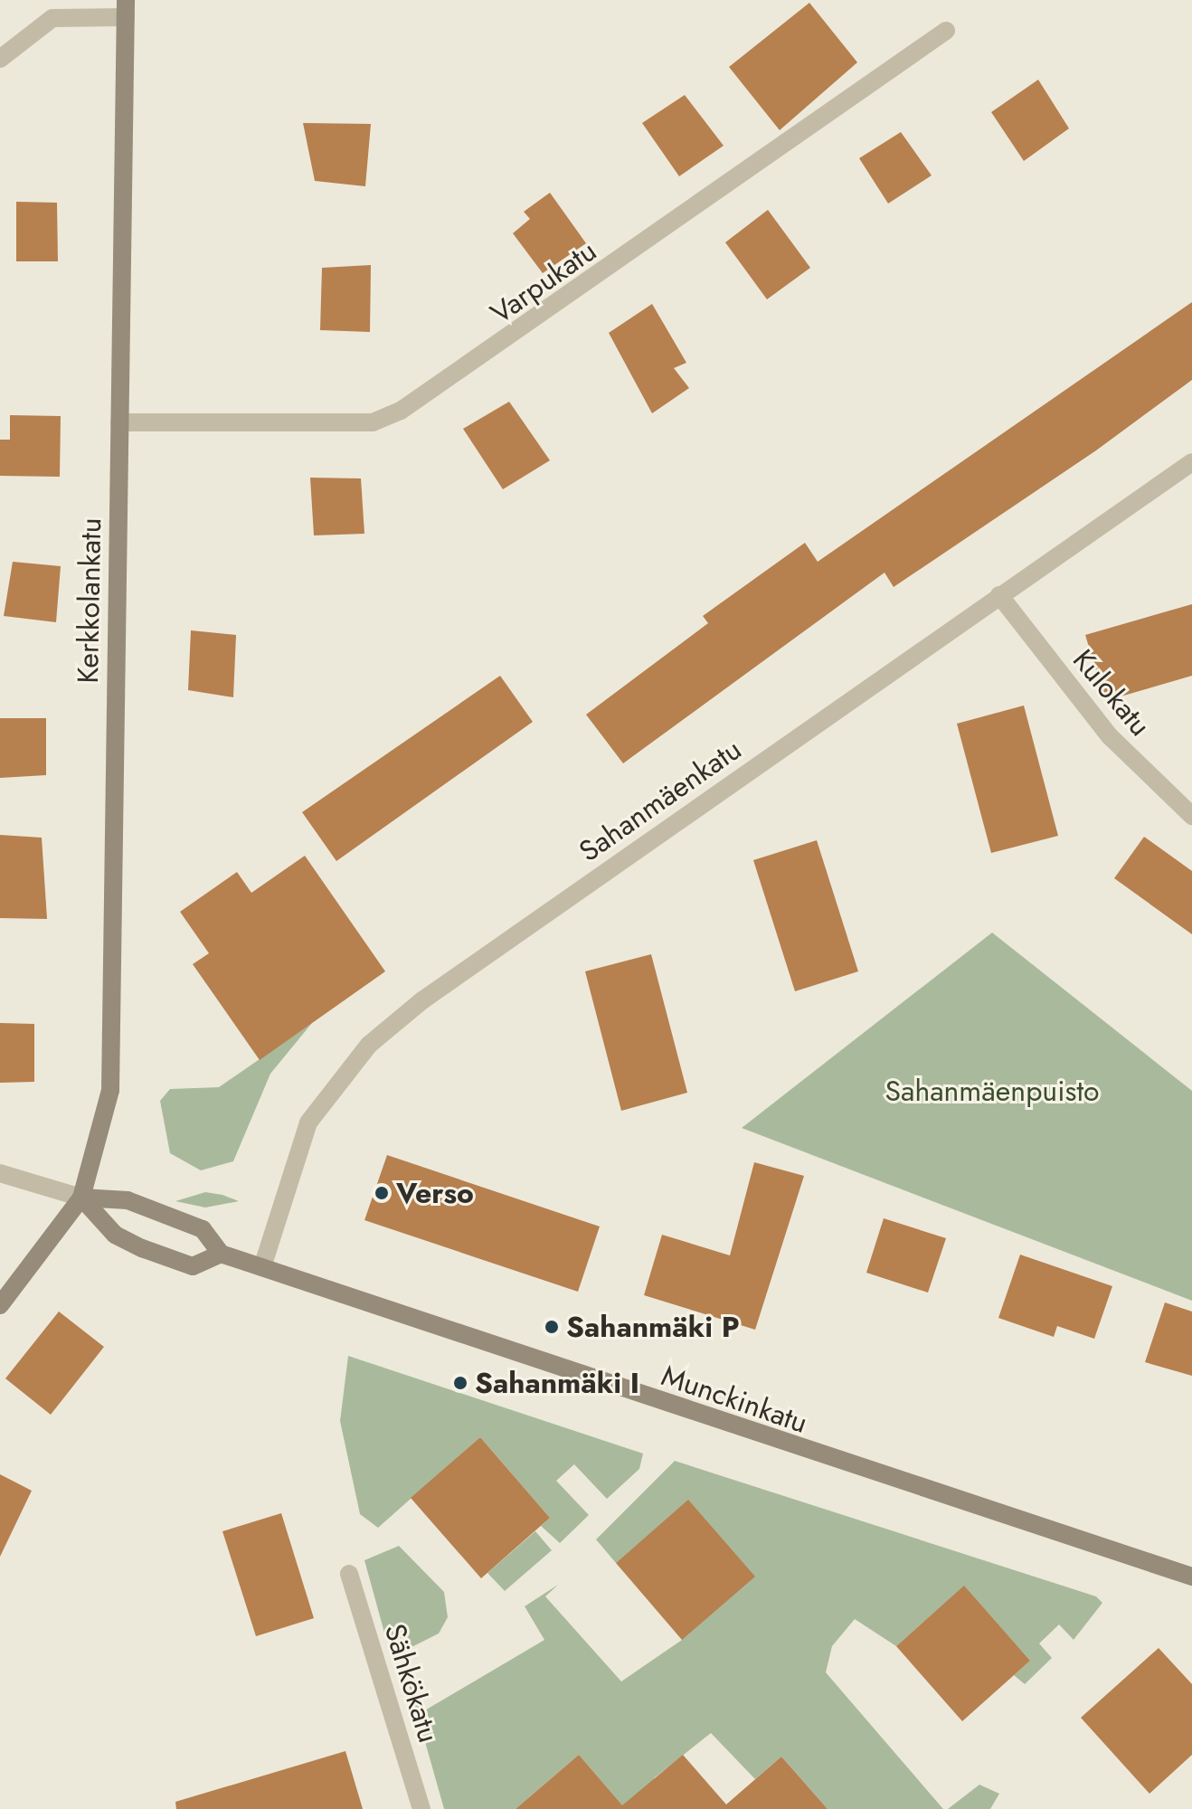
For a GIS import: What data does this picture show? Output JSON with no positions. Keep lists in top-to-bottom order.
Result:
{
  "streets": {
    "main road": ["Kerkkolankatu", "Munckinkatu"],
    "street": [
      "Varpukatu",
      "Kulokatu",
      "Sahanmäenkatu",
      "Sähkökatu"
    ]
  },
  "crossings": [
    ["Varpukatu", "Kerkkolankatu"],
    ["Kulokatu", "Sahanmäenkatu"],
    ["Sahanmäenkatu", "Munckinkatu"]
  ],
  "parks": ["Sahanmäenpuisto"],
  "places": ["Verso", "Sahanmäki P", "Sahanmäki I"]
}
